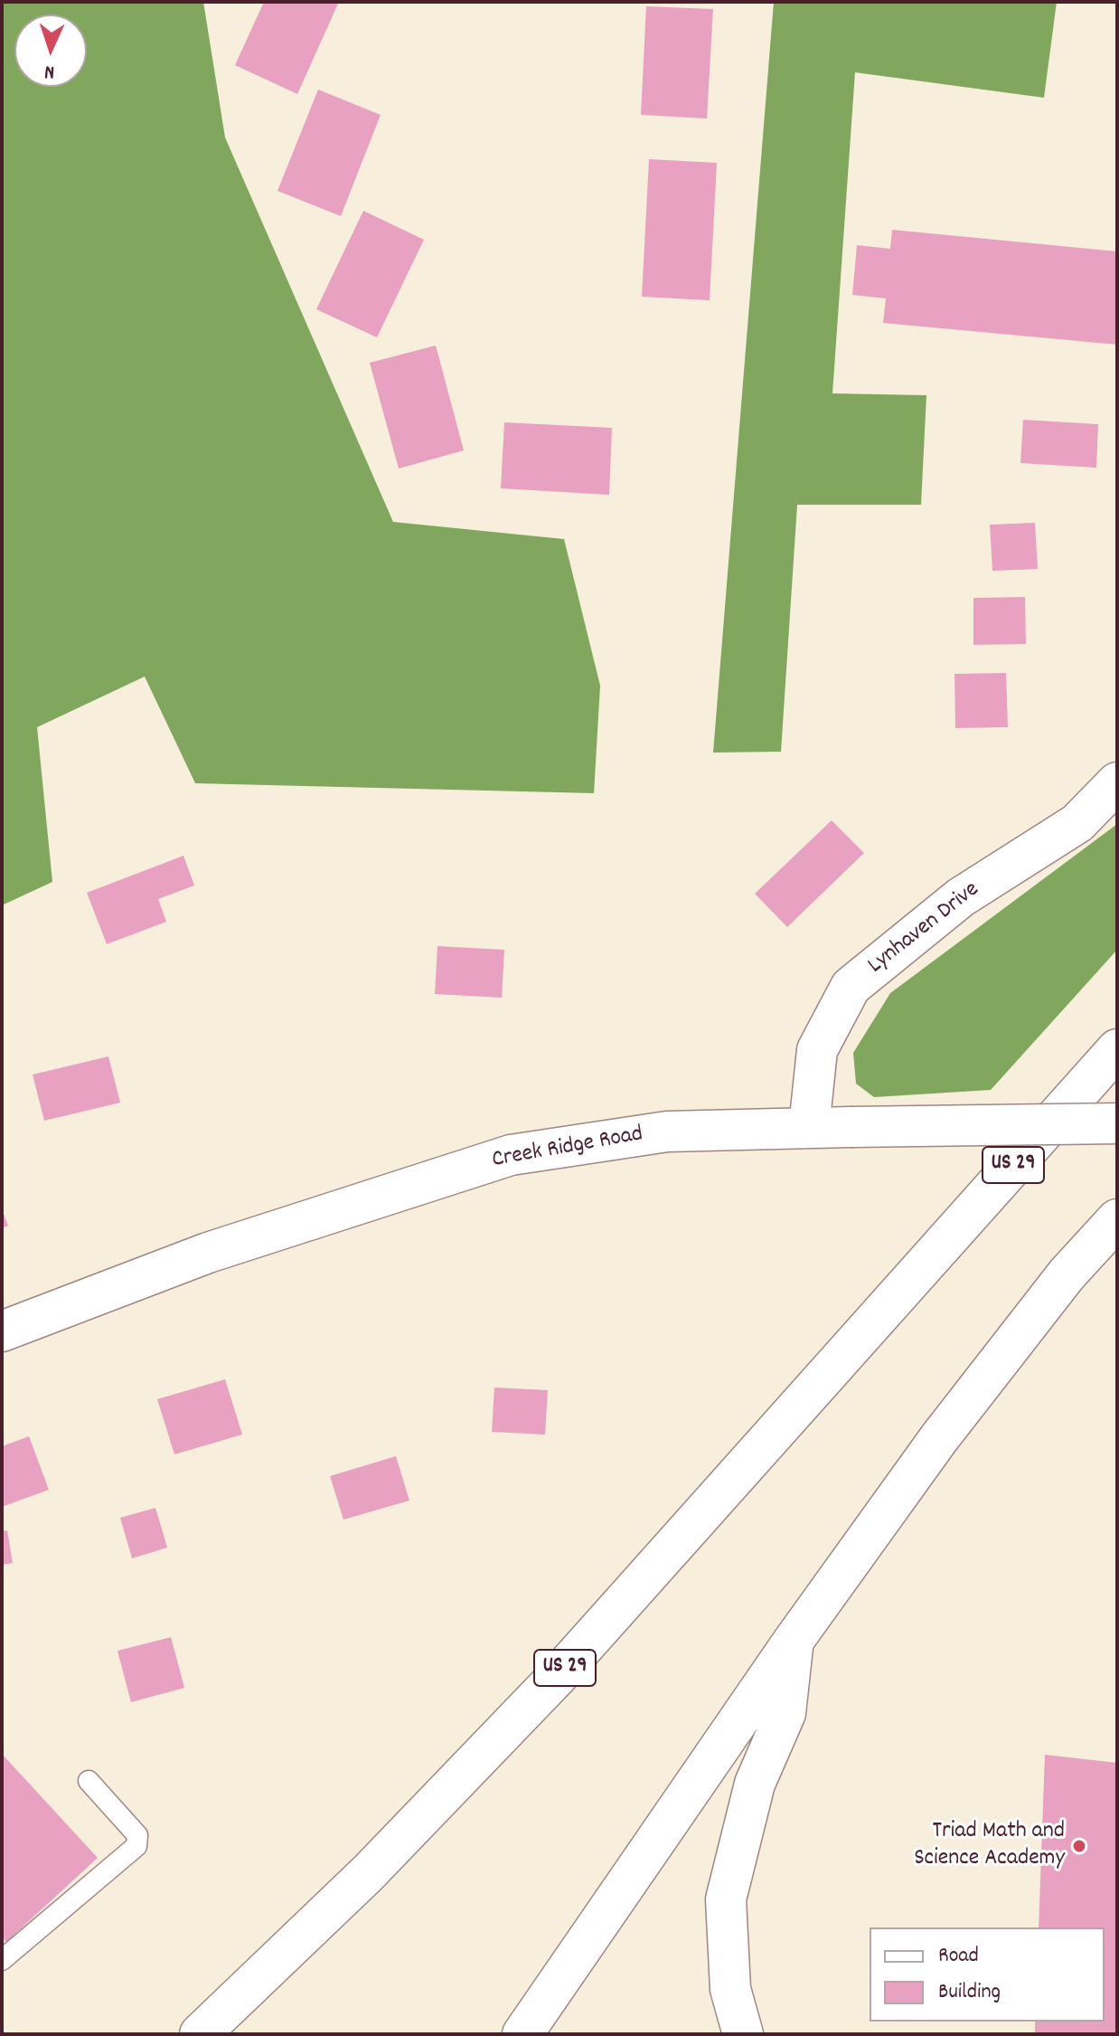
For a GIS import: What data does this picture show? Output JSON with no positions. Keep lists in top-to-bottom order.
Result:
{
  "streets": {
    "main road": ["Lynhaven Drive", "Creek Ridge Road", "US 29"]
  },
  "crossings": [
    ["Lynhaven Drive", "Creek Ridge Road"]
  ],
  "places": ["Triad Math and Science Academy"],
  "legend": ["Road", "Building"],
  "north": "bottom"
}
